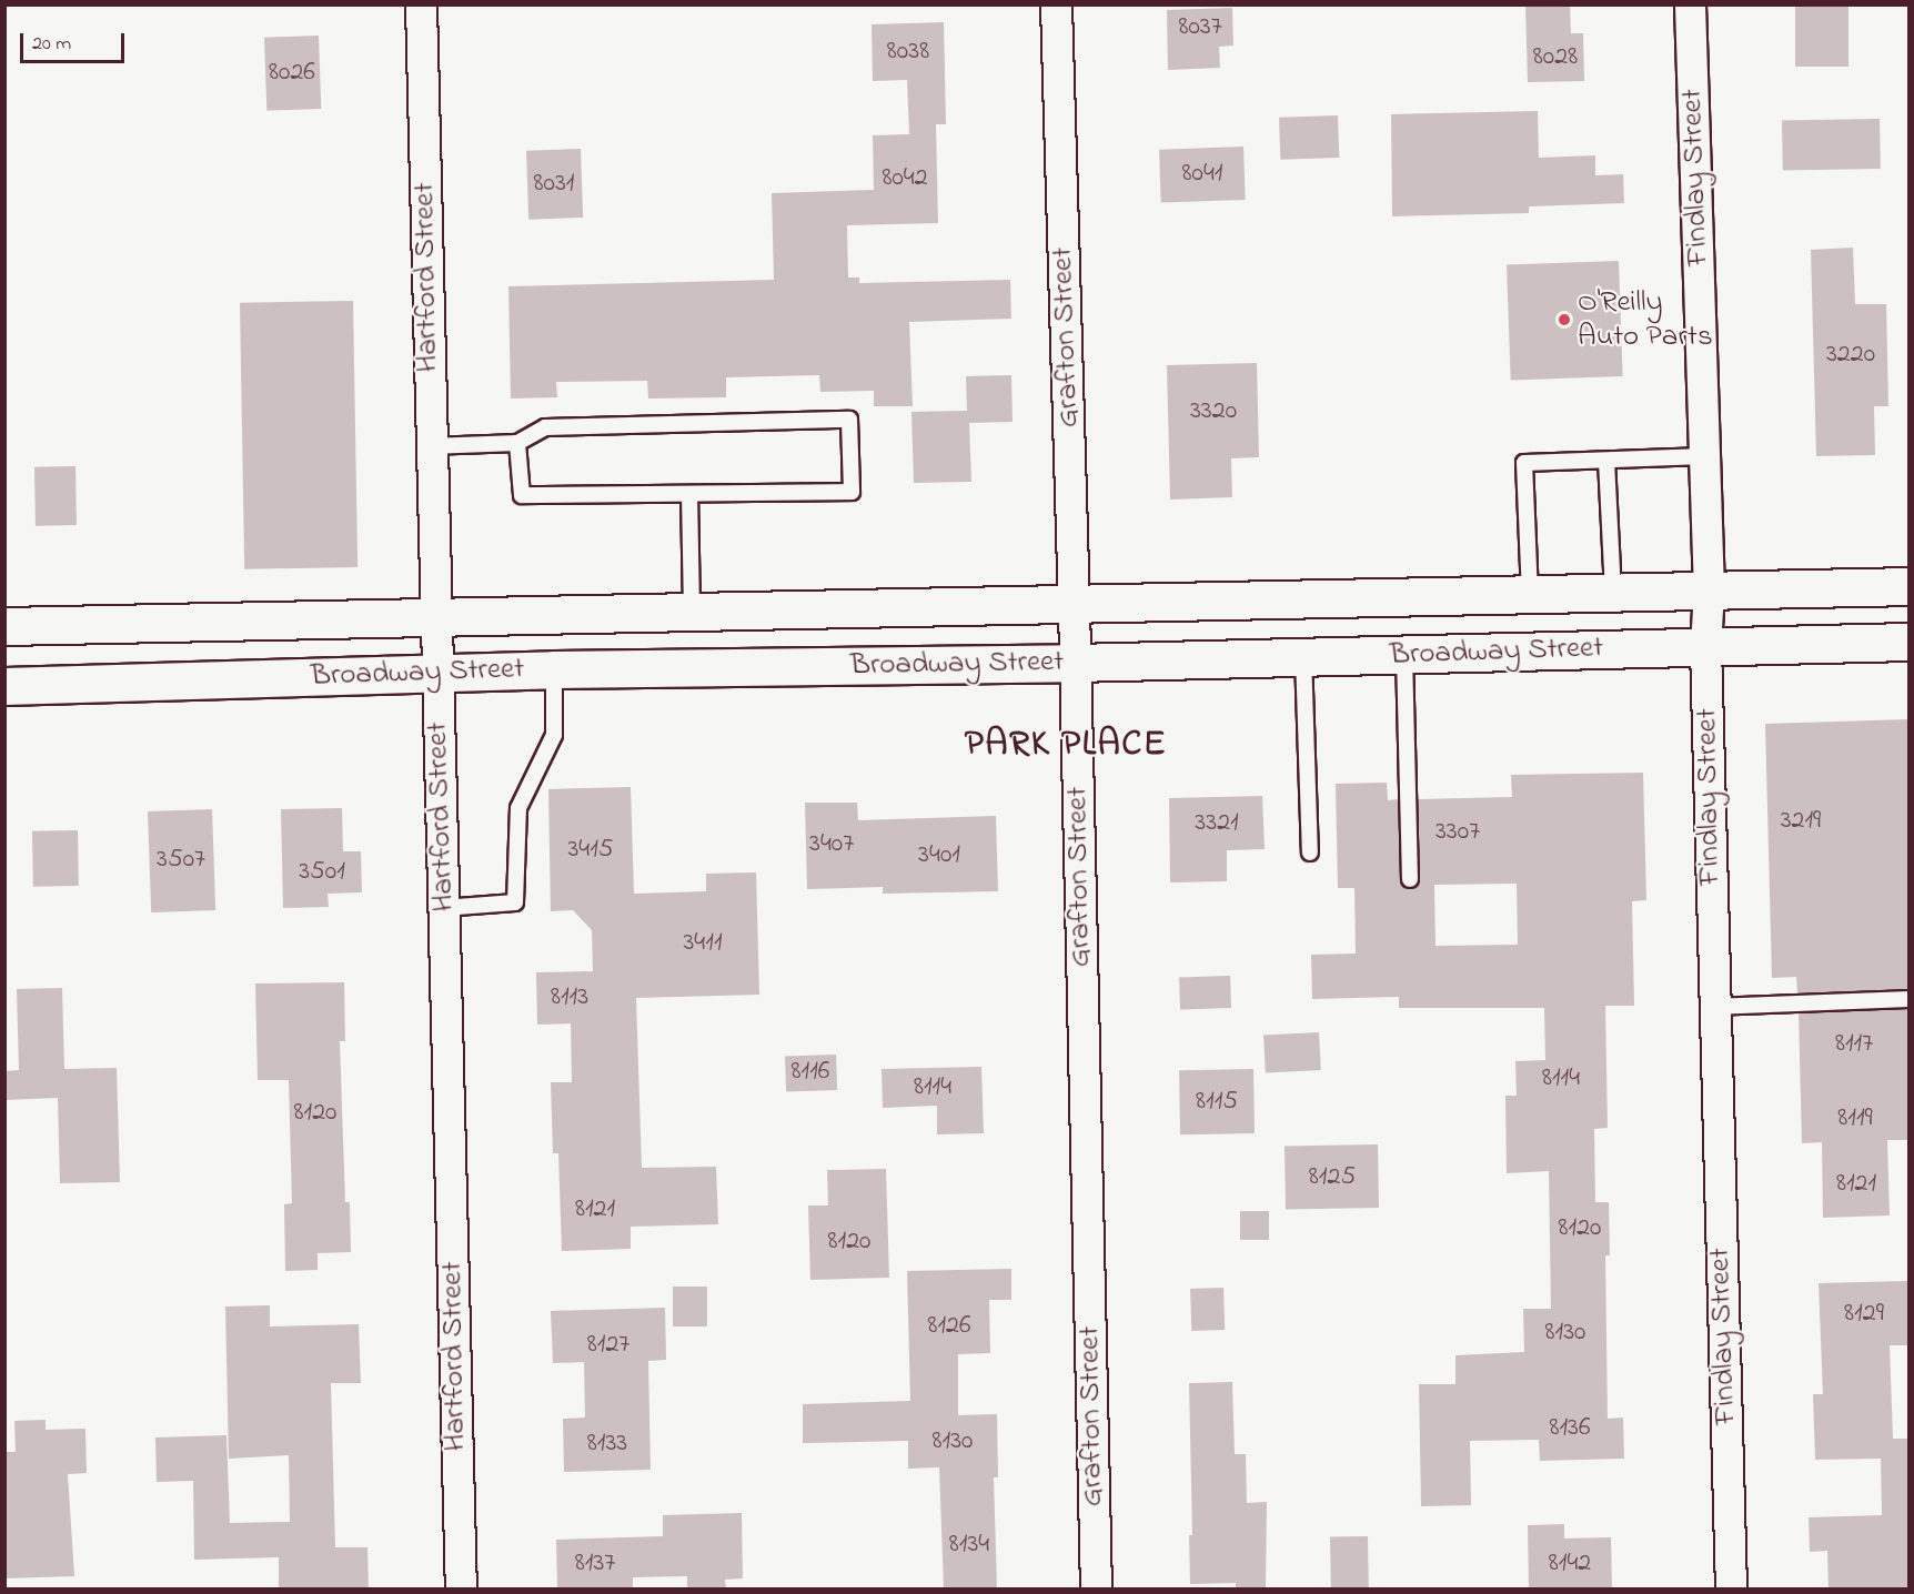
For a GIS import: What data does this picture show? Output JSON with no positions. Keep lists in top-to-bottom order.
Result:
{
  "streets": {
    "main road": ["Broadway Street"],
    "street": ["Findlay Street", "Hartford Street", "Grafton Street"]
  },
  "crossings": [
    ["Findlay Street", "Broadway Street"],
    ["Hartford Street", "Broadway Street"],
    ["Grafton Street", "Broadway Street"]
  ],
  "districts": ["PARK PLACE"],
  "places": ["O'Reilly Auto Parts"],
  "house_numbers": [
    "8037",
    "8038",
    "8028",
    "8026",
    "8041",
    "8042",
    "8031",
    "3220",
    "3320",
    "3219",
    "3321",
    "3307",
    "3407",
    "3415",
    "3401",
    "3507",
    "3501",
    "3411",
    "8113",
    "8117",
    "8116",
    "8114",
    "8114",
    "8115",
    "8120",
    "8119",
    "8125",
    "8121",
    "8121",
    "8120",
    "8120",
    "8129",
    "8126",
    "8130",
    "8127",
    "8136",
    "8130",
    "8133",
    "8134",
    "8137",
    "8142"
  ],
  "scale_bar": "20 m"
}
